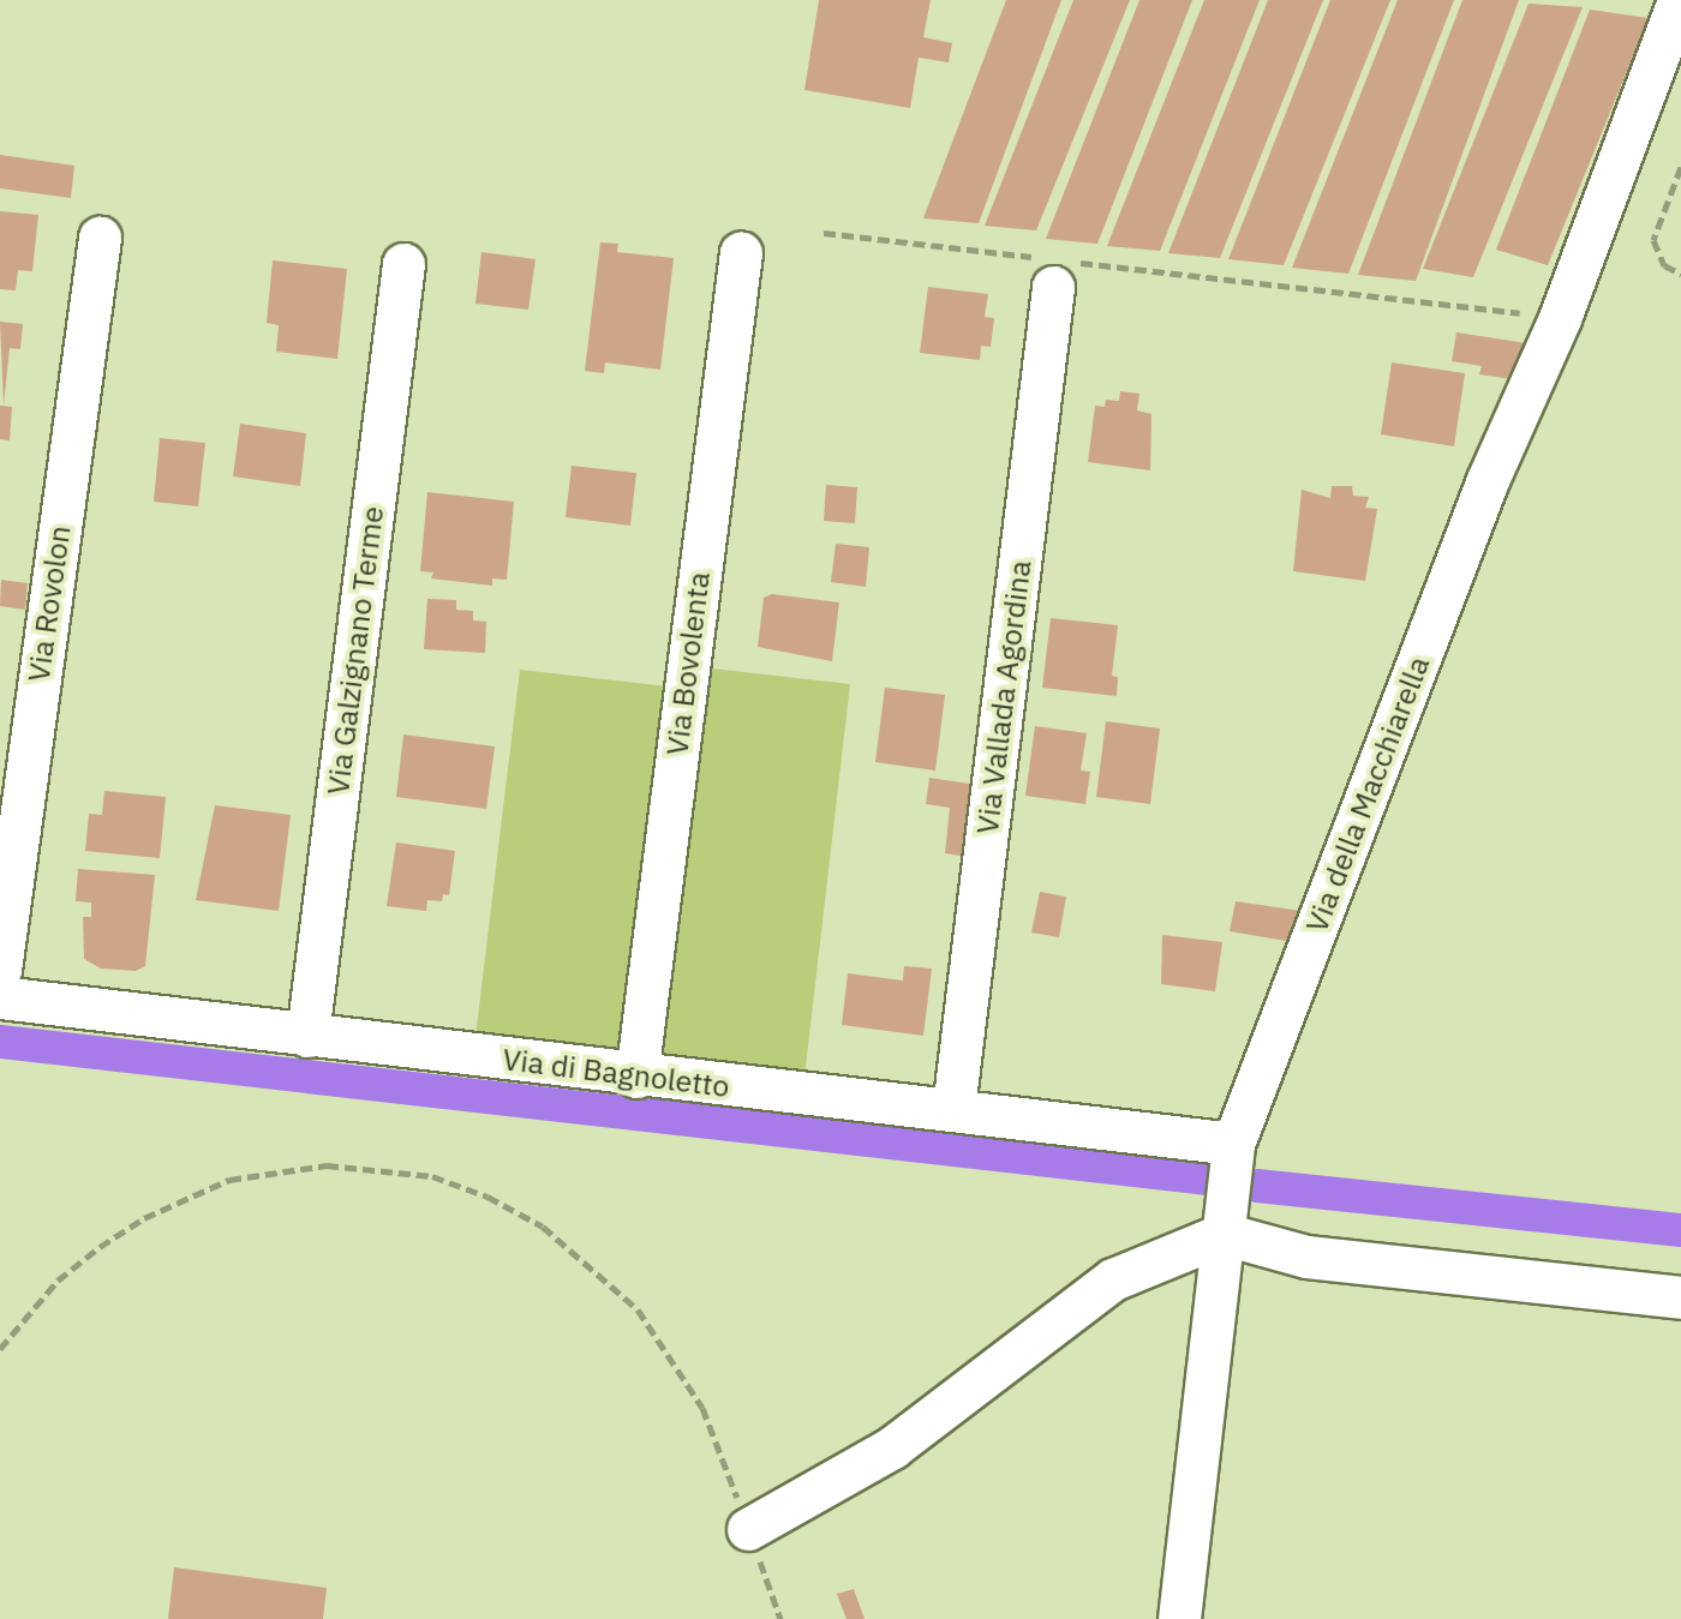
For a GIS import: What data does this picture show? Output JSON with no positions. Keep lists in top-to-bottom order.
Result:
{
  "streets": {
    "street": [
      "Via Rovolon",
      "Via Galzignano Terme",
      "Via Bovolenta",
      "Via Vallada Agordina",
      "Via della Macchiarella",
      "Via di Bagnoletto"
    ]
  },
  "crossings": [
    ["Via Galzignano Terme", "Via di Bagnoletto"],
    ["Via Bovolenta", "Via di Bagnoletto"],
    ["Via Vallada Agordina", "Via di Bagnoletto"],
    ["Via della Macchiarella", "Via di Bagnoletto"]
  ]
}
